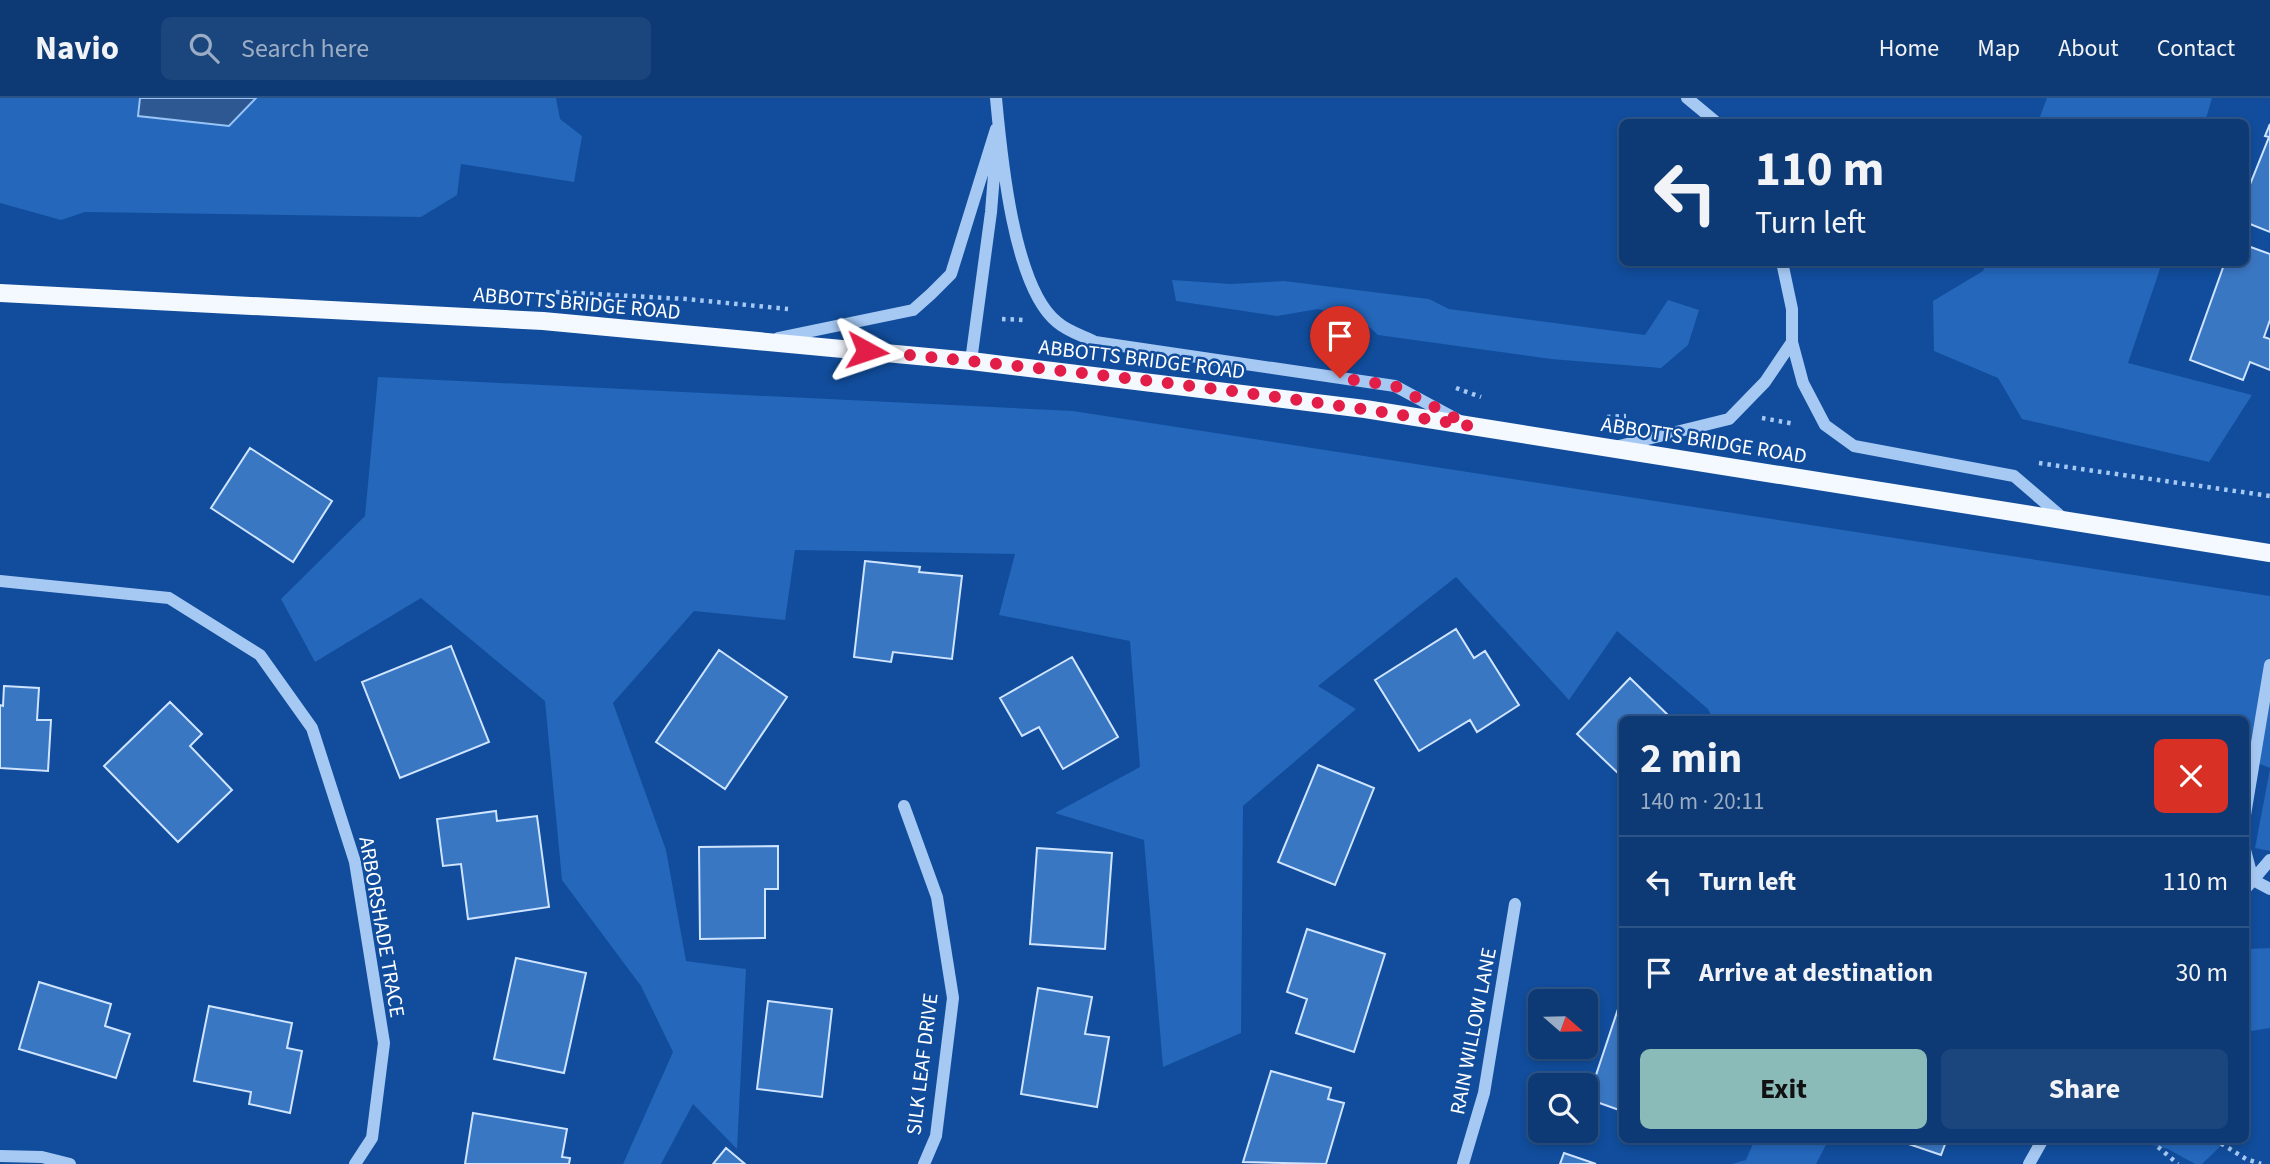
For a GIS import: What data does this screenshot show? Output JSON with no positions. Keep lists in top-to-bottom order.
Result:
{
  "streets": {
    "main road": ["ABBOTTS BRIDGE ROAD"],
    "street": ["ARBORSHADE TRACE", "RAIN WILLOW LANE", "SILK LEAF DRIVE"]
  },
  "north": "right",
  "page": {
    "header": "Navio",
    "search": "Search here",
    "nav": [
      "Home",
      "Map",
      "About",
      "Contact"
    ],
    "turn": ["110 m", "Turn left"],
    "heading": ["2 min", "140 m · 20:11"],
    "list": [
      {
        "name": "Turn left",
        "value": "110 m"
      },
      {
        "name": "Arrive at destination",
        "value": "30 m"
      }
    ],
    "buttons": ["Exit", "Share"]
  }
}
